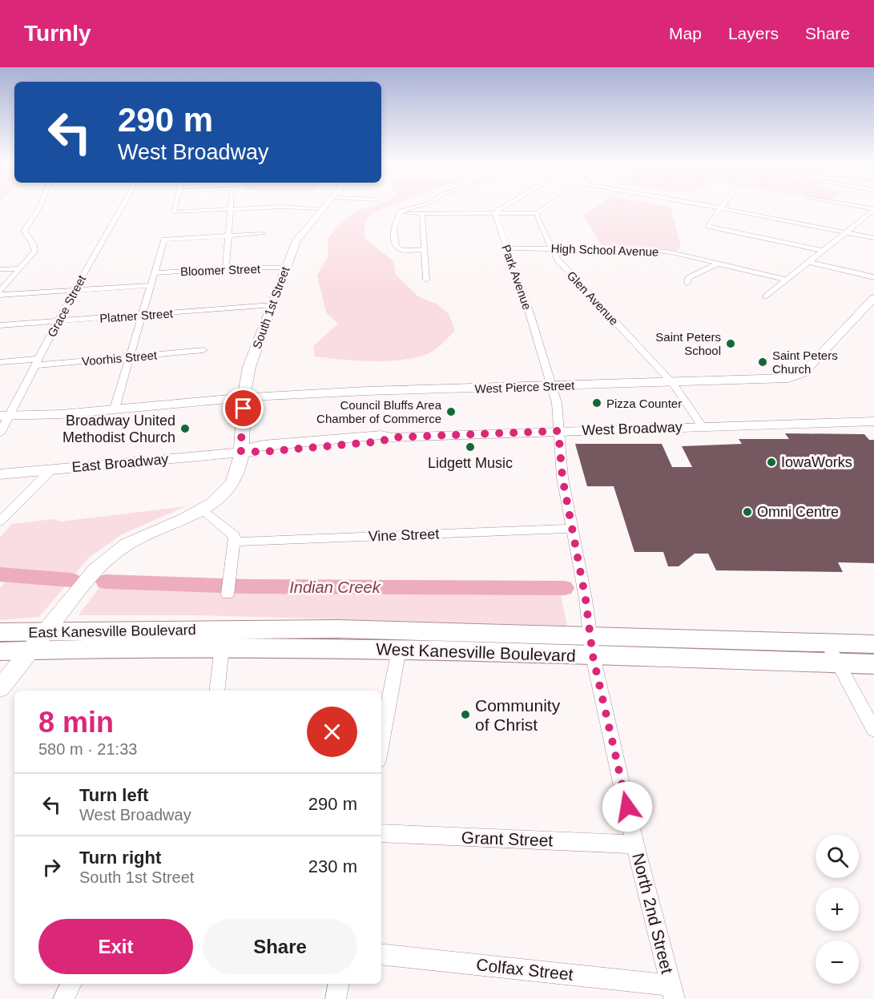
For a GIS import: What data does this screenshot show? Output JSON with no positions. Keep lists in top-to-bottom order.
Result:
{
  "streets": {
    "main road": [
      "South 1st Street",
      "West Pierce Street",
      "West Broadway",
      "East Broadway",
      "East Kanesville Boulevard",
      "West Kanesville Boulevard"
    ],
    "street": [
      "High School Avenue",
      "Bloomer Street",
      "Park Avenue",
      "Glen Avenue",
      "Grace Street",
      "Platner Street",
      "Voorhis Street",
      "Vine Street",
      "Grant Street",
      "North 2nd Street",
      "Colfax Street"
    ]
  },
  "crossings": [
    ["High School Avenue", "Park Avenue"],
    ["High School Avenue", "Glen Avenue"],
    ["Bloomer Street", "South 1st Street"],
    ["Park Avenue", "West Pierce Street"],
    ["Park Avenue", "West Broadway"],
    ["Park Avenue", "North 2nd Street"],
    ["Glen Avenue", "West Pierce Street"],
    ["Glen Avenue", "West Broadway"],
    ["Grace Street", "Platner Street"],
    ["Grace Street", "Voorhis Street"],
    ["Grace Street", "West Pierce Street"],
    ["South 1st Street", "Platner Street"],
    ["South 1st Street", "West Pierce Street"],
    ["South 1st Street", "West Broadway"],
    ["South 1st Street", "East Broadway"],
    ["South 1st Street", "East Kanesville Boulevard"],
    ["West Broadway", "East Broadway"],
    ["West Broadway", "North 2nd Street"],
    ["Vine Street", "North 2nd Street"],
    ["East Kanesville Boulevard", "West Kanesville Boulevard"],
    ["West Kanesville Boulevard", "North 2nd Street"],
    ["Grant Street", "North 2nd Street"],
    ["North 2nd Street", "Colfax Street"]
  ],
  "water": ["Indian Creek"],
  "places": [
    "Saint Peters School",
    "Saint Peters Church",
    "Pizza Counter",
    "Council Bluffs Area Chamber of Commerce",
    "Broadway United Methodist Church",
    "Lidgett Music",
    "IowaWorks",
    "Omni Centre",
    "Community of Christ"
  ],
  "page": {
    "header": "Turnly",
    "nav": ["Map", "Layers", "Share"],
    "turn": ["290 m", "West Broadway"],
    "heading": ["8 min", "580 m · 21:33"],
    "list": [
      {
        "name": "Turn left",
        "note": "West Broadway",
        "value": "290 m"
      },
      {
        "name": "Turn right",
        "note": "South 1st Street",
        "value": "230 m"
      }
    ],
    "map_buttons": ["+", "−"],
    "buttons": ["Exit", "Share"]
  }
}
